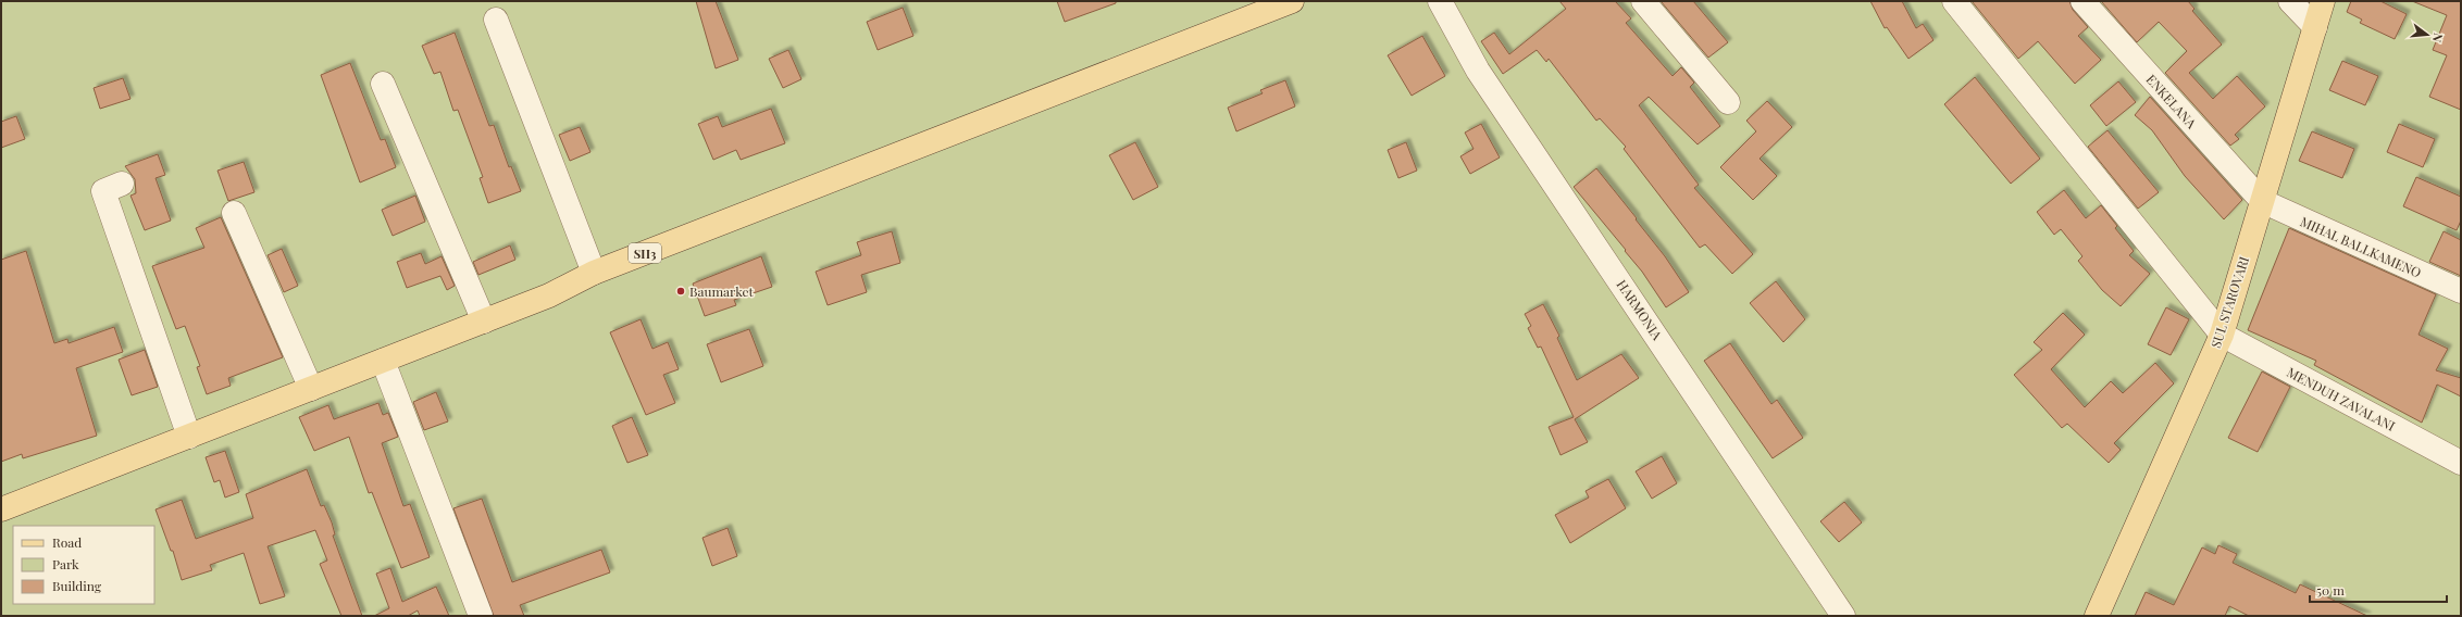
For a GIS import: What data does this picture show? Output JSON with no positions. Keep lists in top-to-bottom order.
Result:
{
  "streets": {
    "main road": ["SH3", "SUL STAROVARI"],
    "street": [
      "ENKELANA",
      "MIHAL BALLKAMENO",
      "HARMONIA",
      "MENDUH ZAVALANI"
    ]
  },
  "crossings": [
    ["ENKELANA", "MIHAL BALLKAMENO"],
    ["ENKELANA", "SUL STAROVARI"],
    ["MIHAL BALLKAMENO", "SUL STAROVARI"],
    ["SUL STAROVARI", "MENDUH ZAVALANI"]
  ],
  "places": ["Baumarket"],
  "legend": ["Road", "Park", "Building"],
  "scale_bar": "50 m",
  "north": "right"
}
